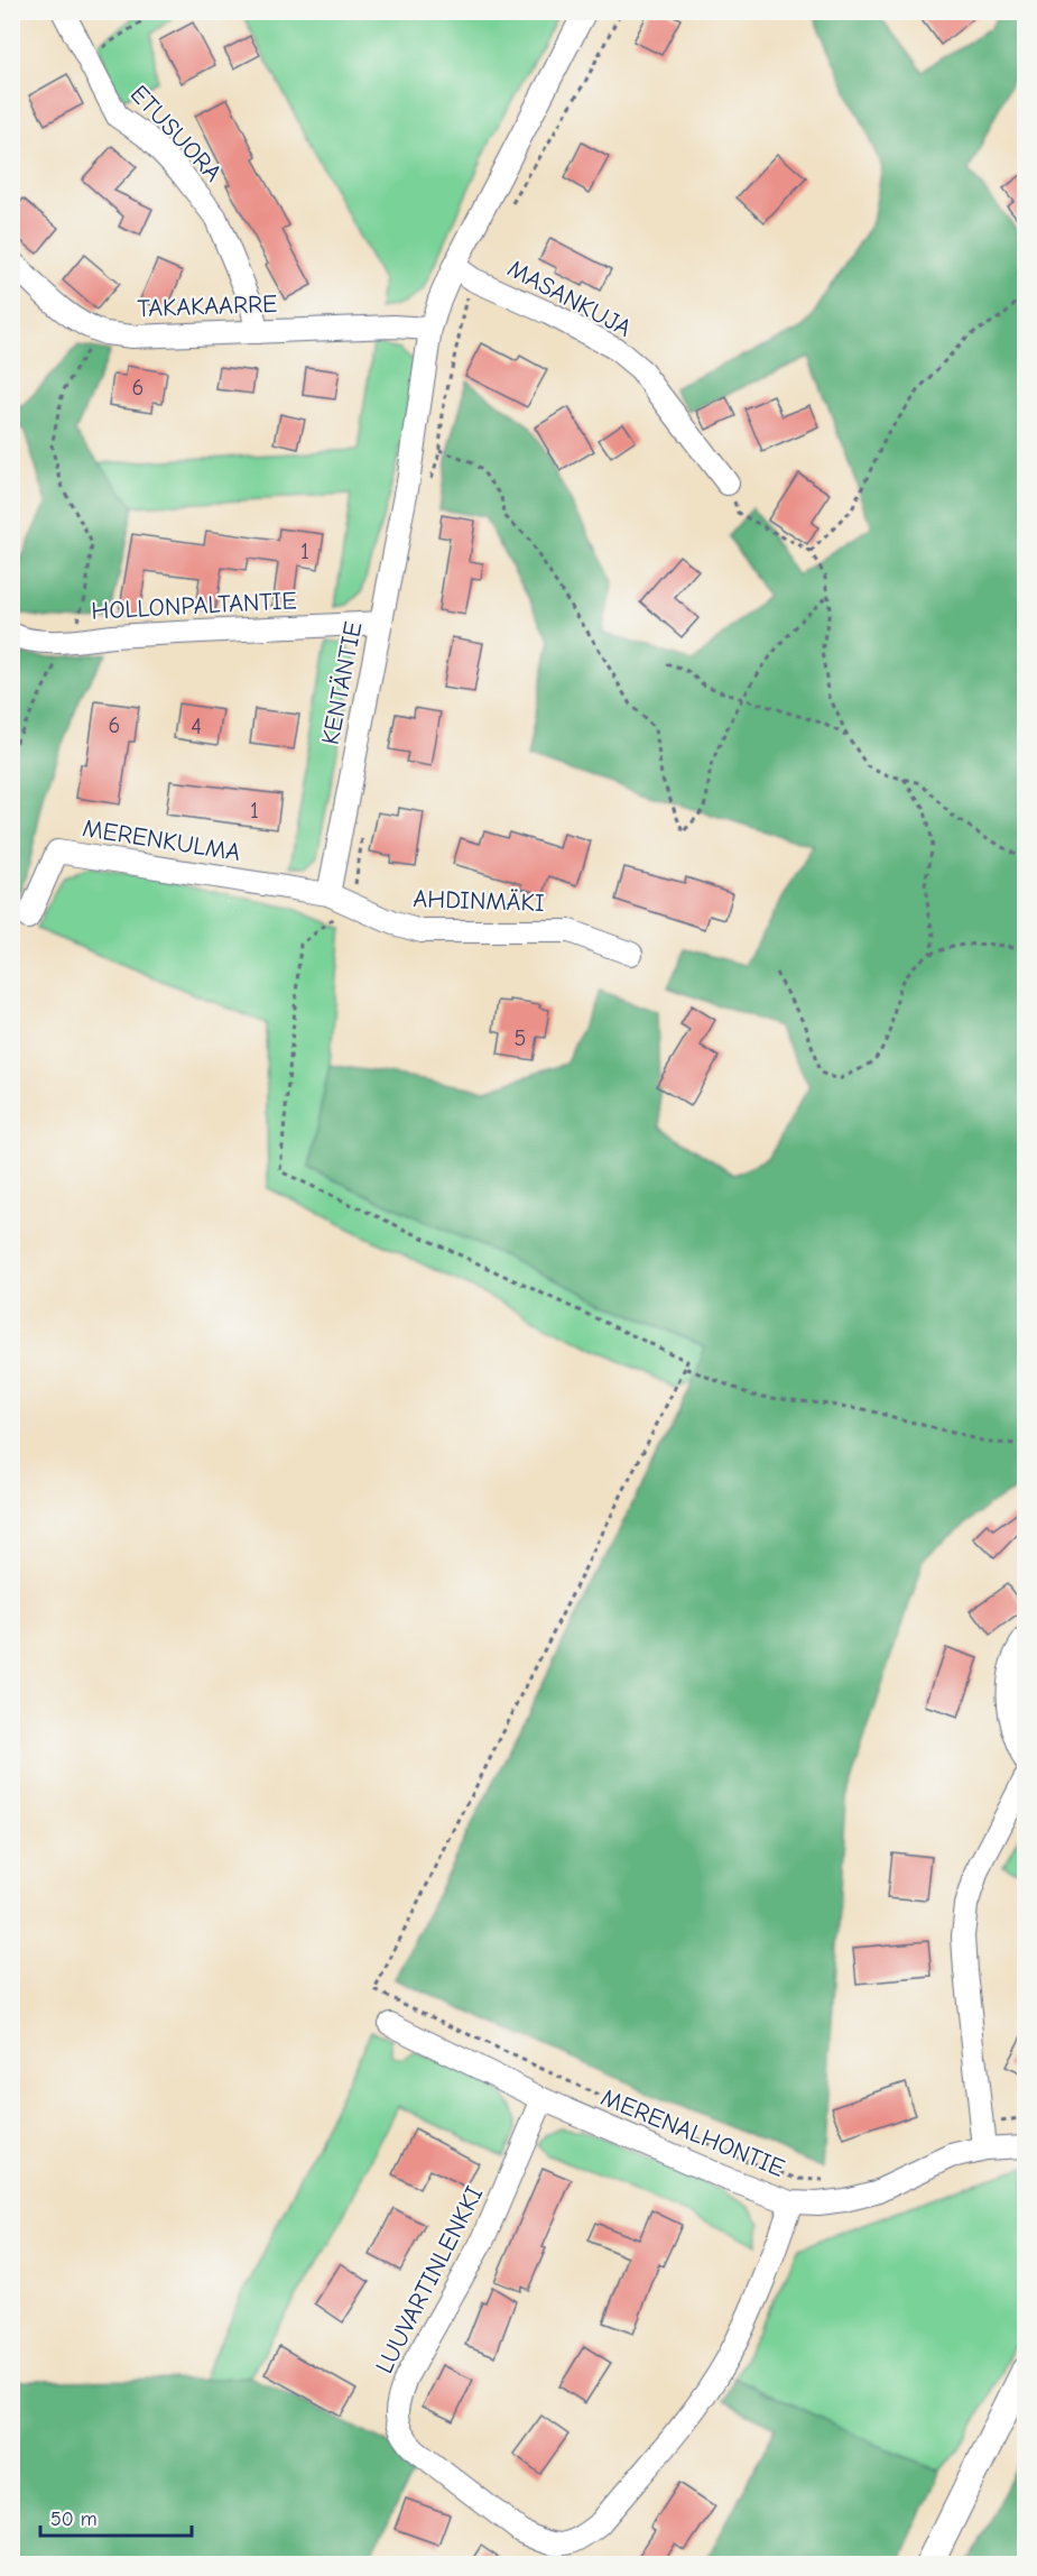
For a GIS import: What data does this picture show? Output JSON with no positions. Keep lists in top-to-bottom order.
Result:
{
  "streets": {
    "street": [
      "ETUSUORA",
      "MASANKUJA",
      "TAKAKAARRE",
      "HOLLONPALTANTIE",
      "KENTÄNTIE",
      "MERENKULMA",
      "AHDINMÄKI",
      "MERENALHONTIE",
      "LUUVARTINLENKKI"
    ]
  },
  "crossings": [
    ["ETUSUORA", "TAKAKAARRE"],
    ["HOLLONPALTANTIE", "KENTÄNTIE"],
    ["KENTÄNTIE", "MERENKULMA"],
    ["KENTÄNTIE", "AHDINMÄKI"],
    ["MERENKULMA", "AHDINMÄKI"],
    ["MERENALHONTIE", "LUUVARTINLENKKI"]
  ],
  "house_numbers": [
    "6",
    "1",
    "6",
    "4",
    "1",
    "5"
  ],
  "scale_bar": "50 m"
}
